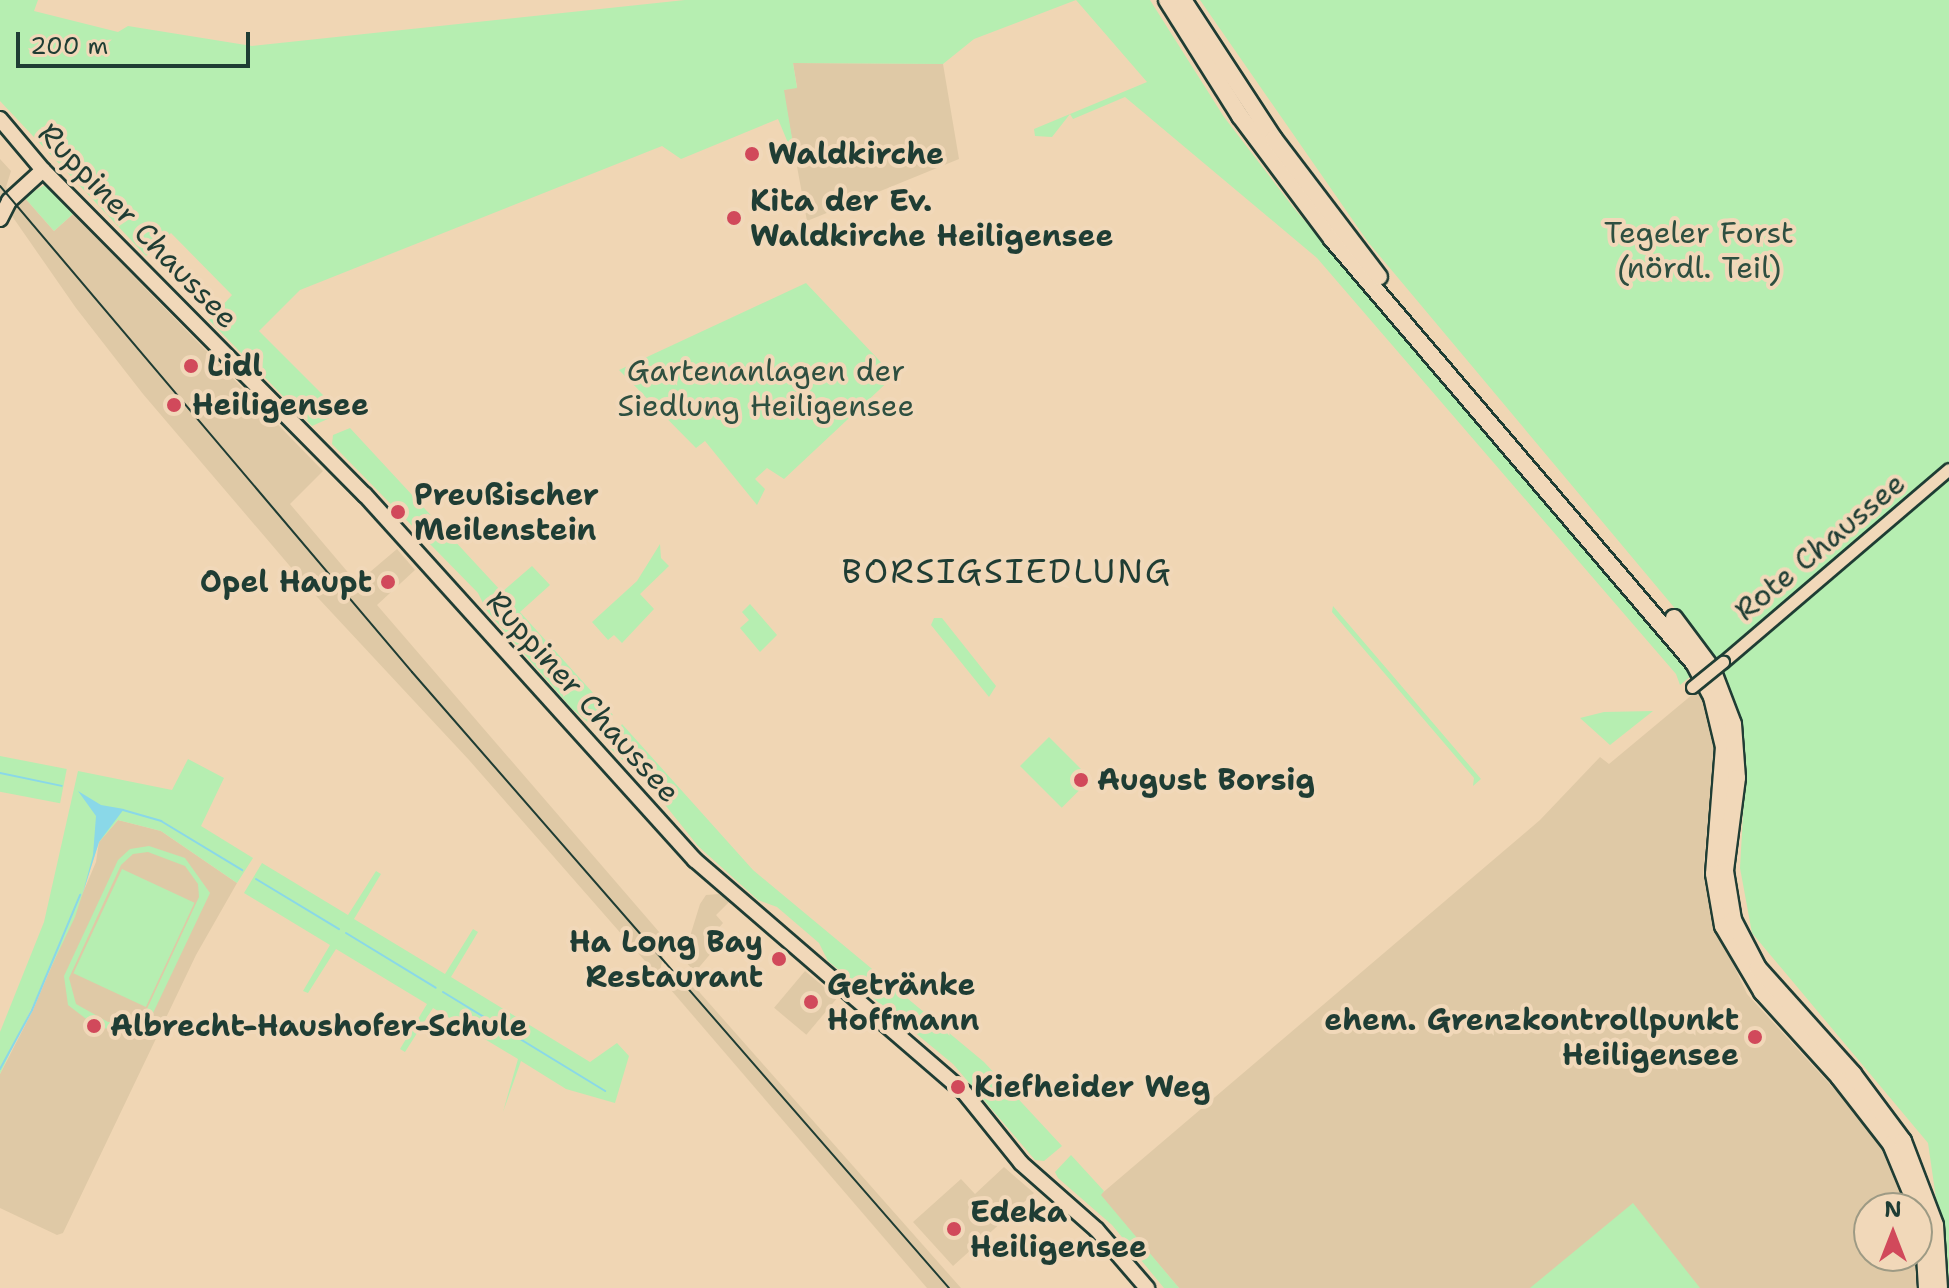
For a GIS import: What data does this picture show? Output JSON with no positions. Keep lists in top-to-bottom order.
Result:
{
  "streets": {
    "main road": ["Ruppiner Chaussee"],
    "street": ["Rote Chaussee"]
  },
  "districts": ["BORSIGSIEDLUNG"],
  "parks": ["Tegeler Forst (nördl. Teil)", "Gartenanlagen der Siedlung Heiligensee"],
  "places": [
    "Waldkirche",
    "Kita der Ev. Waldkirche Heiligensee",
    "Lidl",
    "Heiligensee",
    "Preußischer Meilenstein",
    "Opel Haupt",
    "August Borsig",
    "Ha Long Bay Restaurant",
    "Getränke Hoffmann",
    "Albrecht-Haushofer-Schule",
    "ehem. Grenzkontrollpunkt Heiligensee",
    "Kiefheider Weg",
    "Edeka Heiligensee"
  ],
  "scale_bar": "200 m",
  "north": "top"
}
